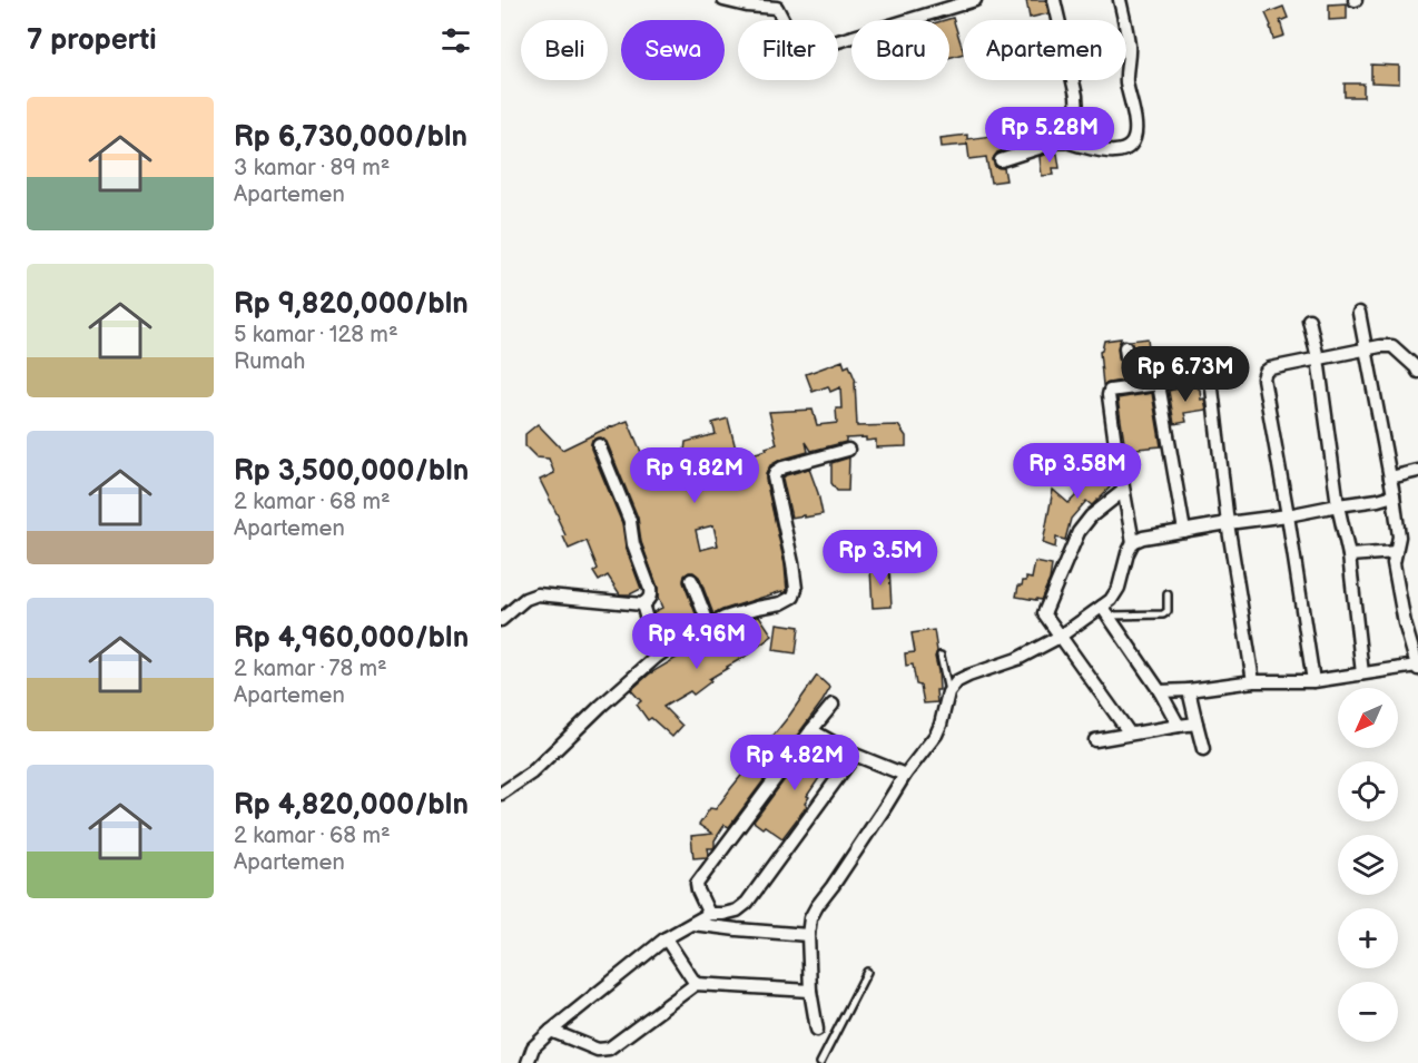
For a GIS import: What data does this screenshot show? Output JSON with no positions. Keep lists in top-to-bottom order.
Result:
{
  "north": "bottom left",
  "page": {
    "heading": "7 properti",
    "chip": [
      "Beli",
      "Sewa",
      "Filter",
      "Baru",
      "Apartemen"
    ],
    "list": [
      {
        "name": "Rp 6,730,000/bln",
        "note": "3 kamar · 89 m² · Apartemen"
      },
      {
        "name": "Rp 9,820,000/bln",
        "note": "5 kamar · 128 m² · Rumah"
      },
      {
        "name": "Rp 3,500,000/bln",
        "note": "2 kamar · 68 m² · Apartemen"
      },
      {
        "name": "Rp 4,960,000/bln",
        "note": "2 kamar · 78 m² · Apartemen"
      },
      {
        "name": "Rp 4,820,000/bln",
        "note": "2 kamar · 68 m² · Apartemen"
      }
    ],
    "price": [
      "Rp 5.28M",
      "Rp 6.73M",
      "Rp 3.58M",
      "Rp 9.82M",
      "Rp 3.5M",
      "Rp 4.96M",
      "Rp 4.82M"
    ],
    "map_buttons": ["+", "−"]
  }
}
